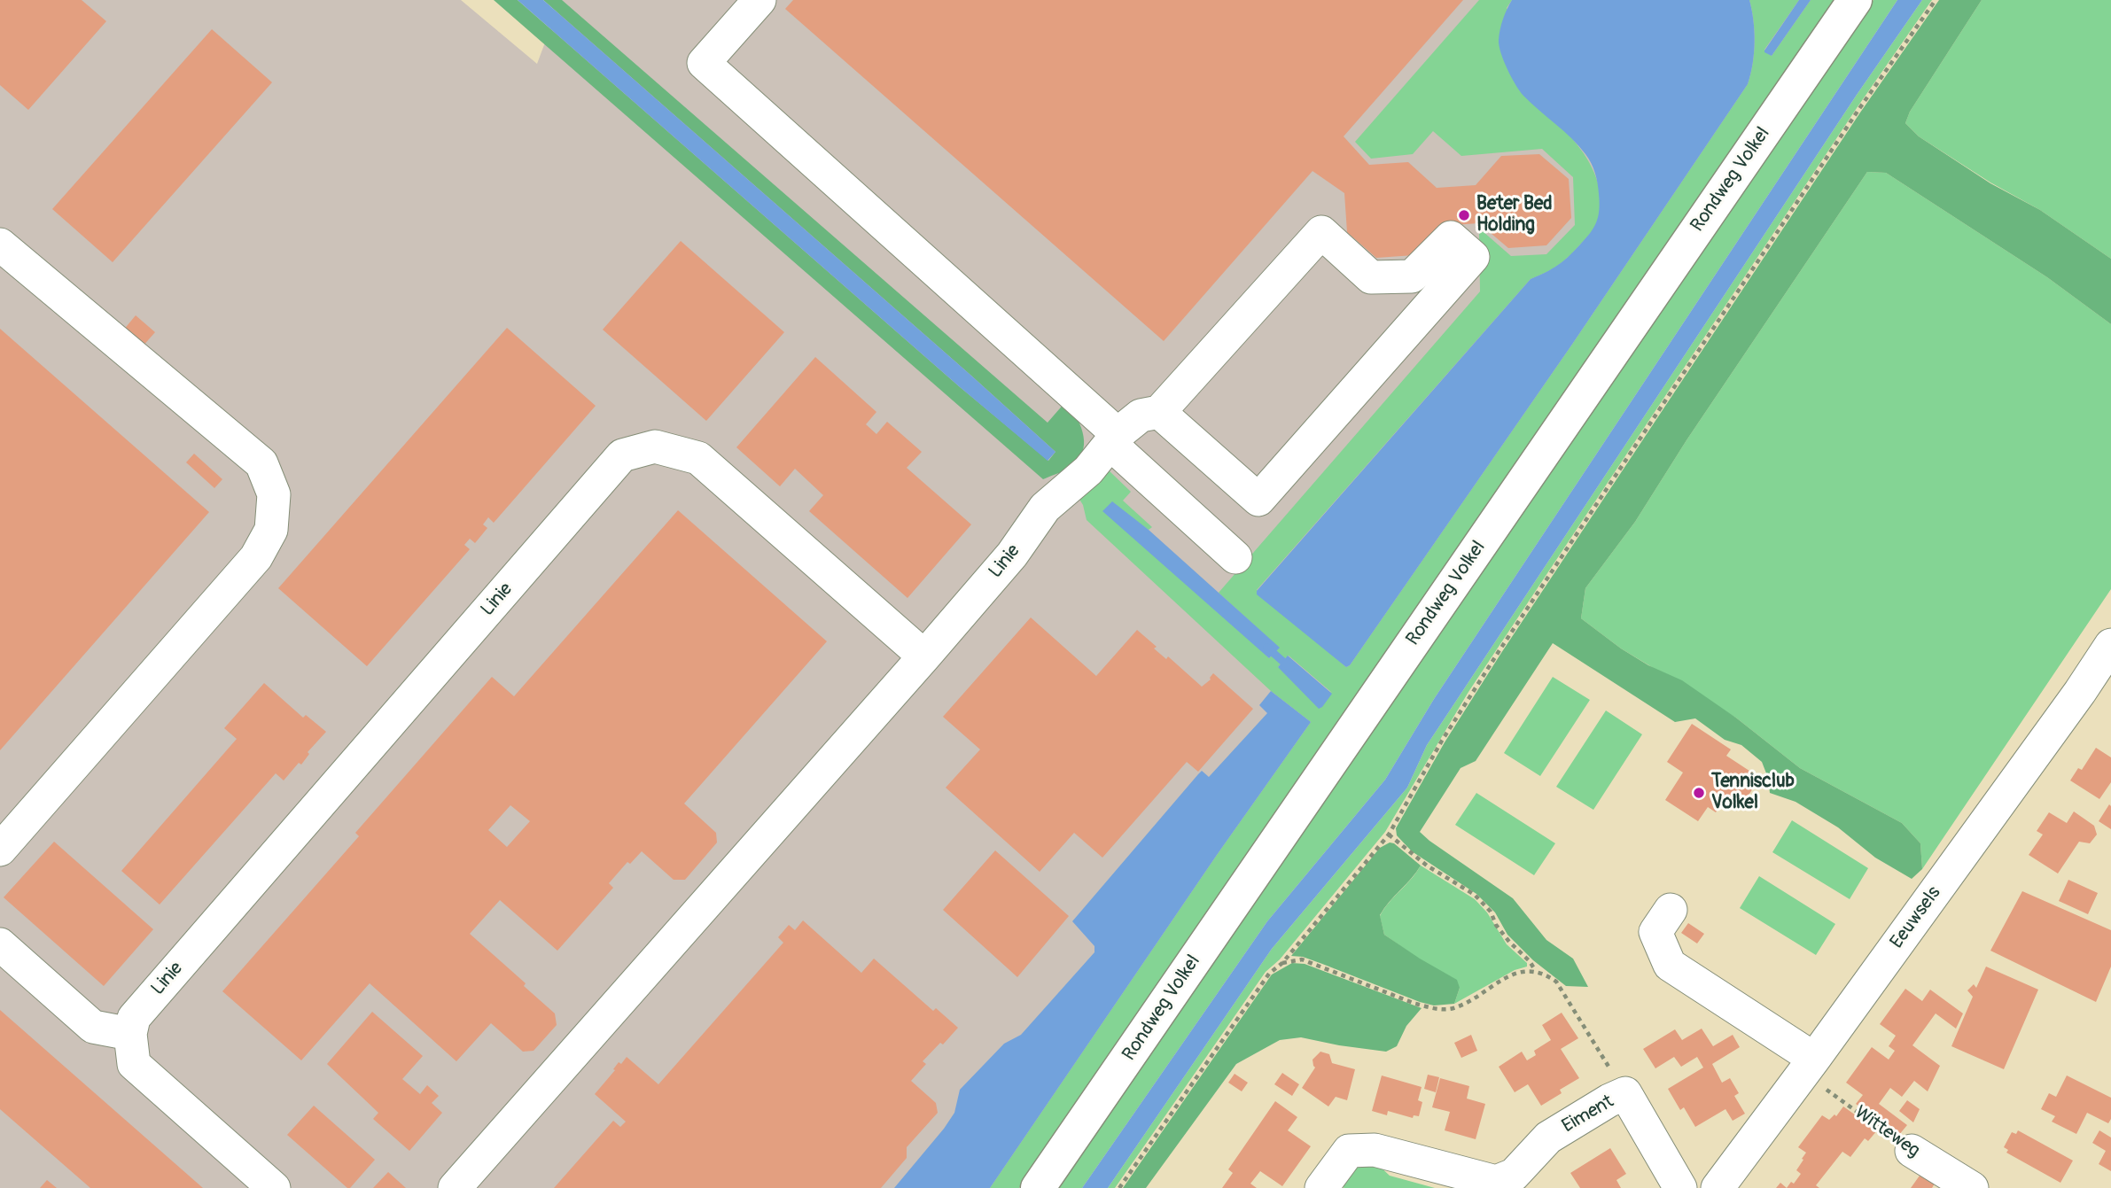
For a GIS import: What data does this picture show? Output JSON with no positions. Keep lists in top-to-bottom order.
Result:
{
  "streets": {
    "main road": ["Rondweg Volkel"],
    "street": [
      "Linie",
      "Eeuwsels",
      "Eiment",
      "Witteweg"
    ]
  },
  "crossings": [
    ["Eeuwsels", "Witteweg"]
  ],
  "places": ["Beter Bed Holding", "Tennisclub Volkel"]
}
